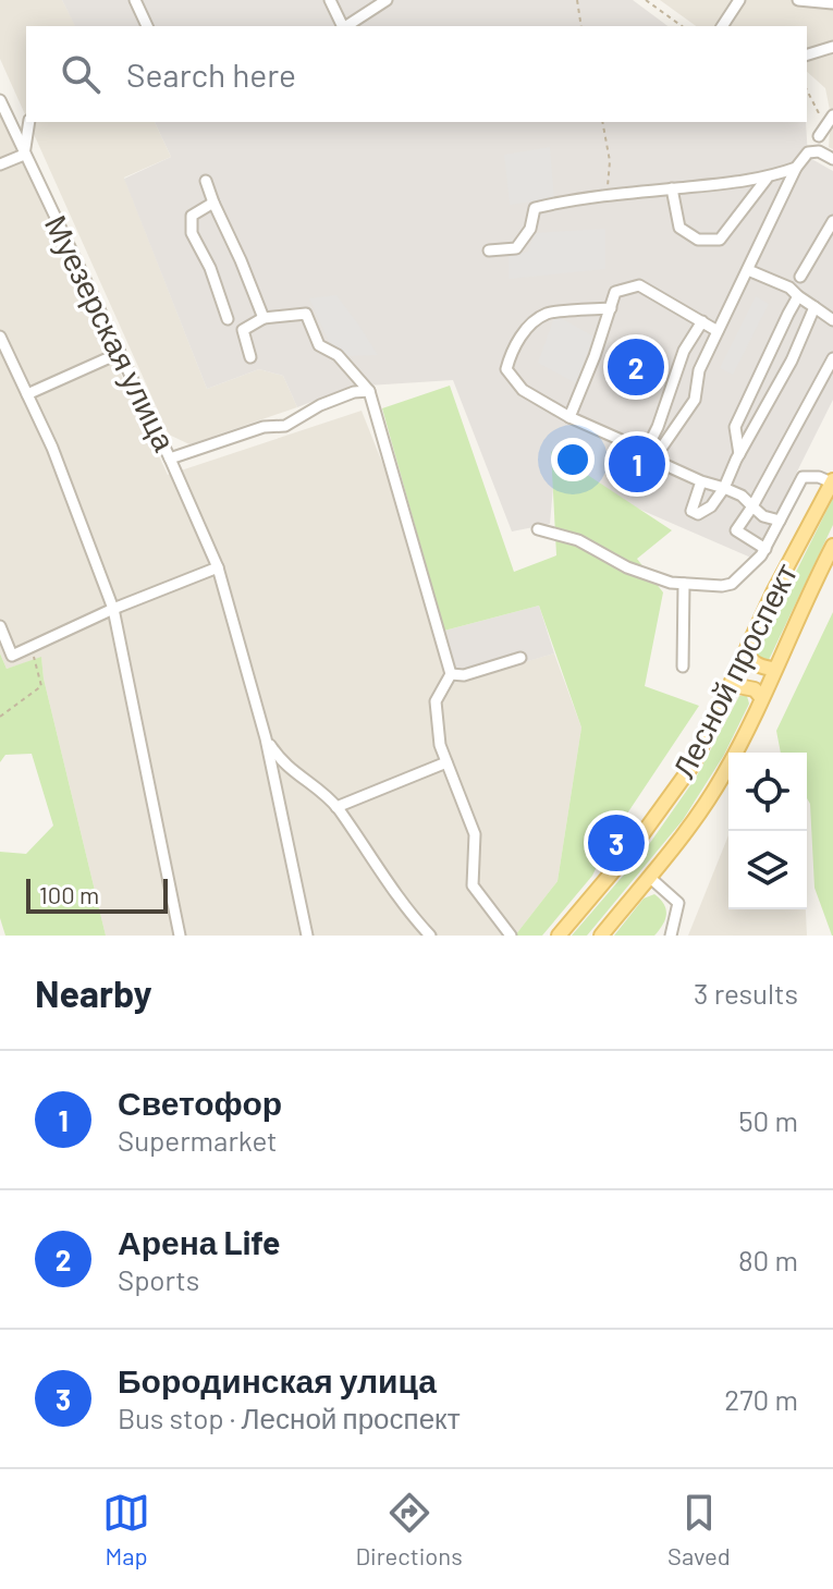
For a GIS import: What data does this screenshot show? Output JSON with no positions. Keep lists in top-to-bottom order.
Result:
{
  "streets": {
    "main road": ["Лесной проспект"],
    "street": ["Муезерская улица"]
  },
  "scale_bar": "100 m",
  "page": {
    "search": "Search here",
    "pins": ["2", "1", "3"],
    "scale": "100 m",
    "heading": ["Nearby", "3 results"],
    "list": [
      {
        "mark": "1",
        "name": "Светофор",
        "note": "Supermarket",
        "value": "50 m"
      },
      {
        "mark": "2",
        "name": "Арена Life",
        "note": "Sports",
        "value": "80 m"
      },
      {
        "mark": "3",
        "name": "Бородинская улица",
        "note": "Bus stop · Лесной проспект",
        "value": "270 m"
      }
    ],
    "nav": ["Map", "Directions", "Saved"]
  }
}
